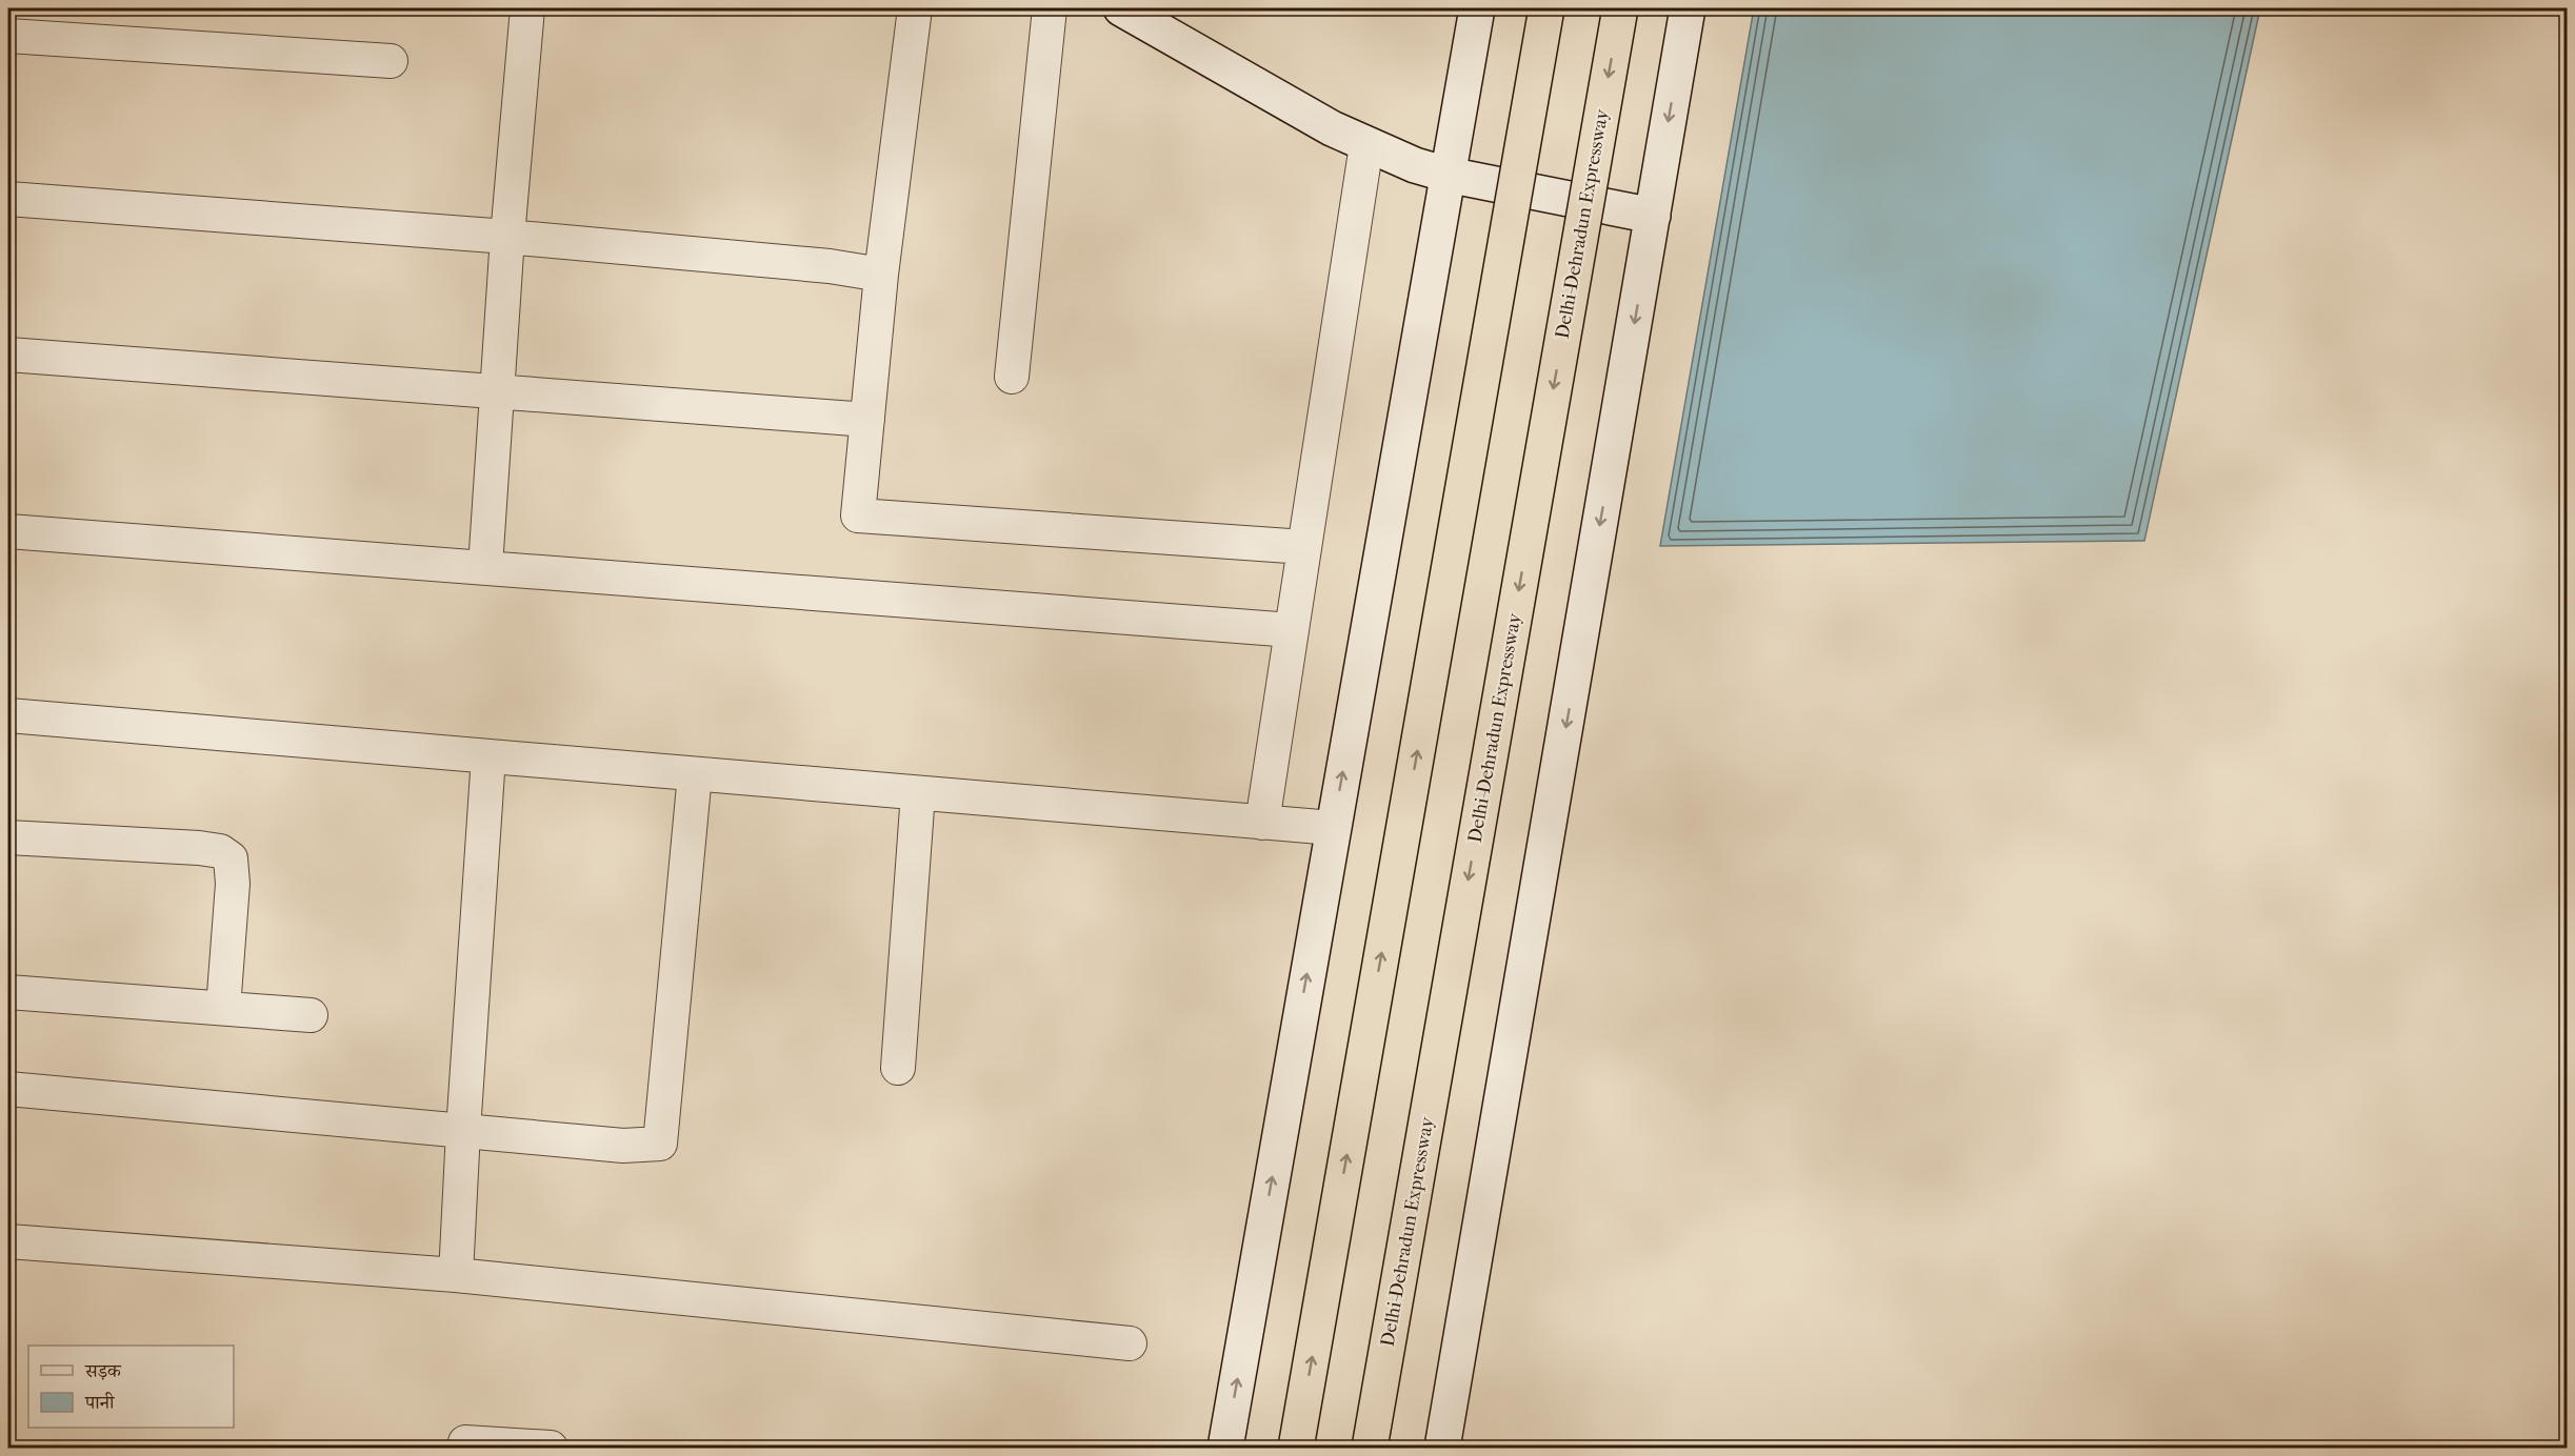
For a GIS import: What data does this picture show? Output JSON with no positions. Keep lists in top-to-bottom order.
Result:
{
  "streets": {
    "highway": ["Delhi-Dehradun Expressway"]
  },
  "legend": ["सड़क", "पानी"]
}
